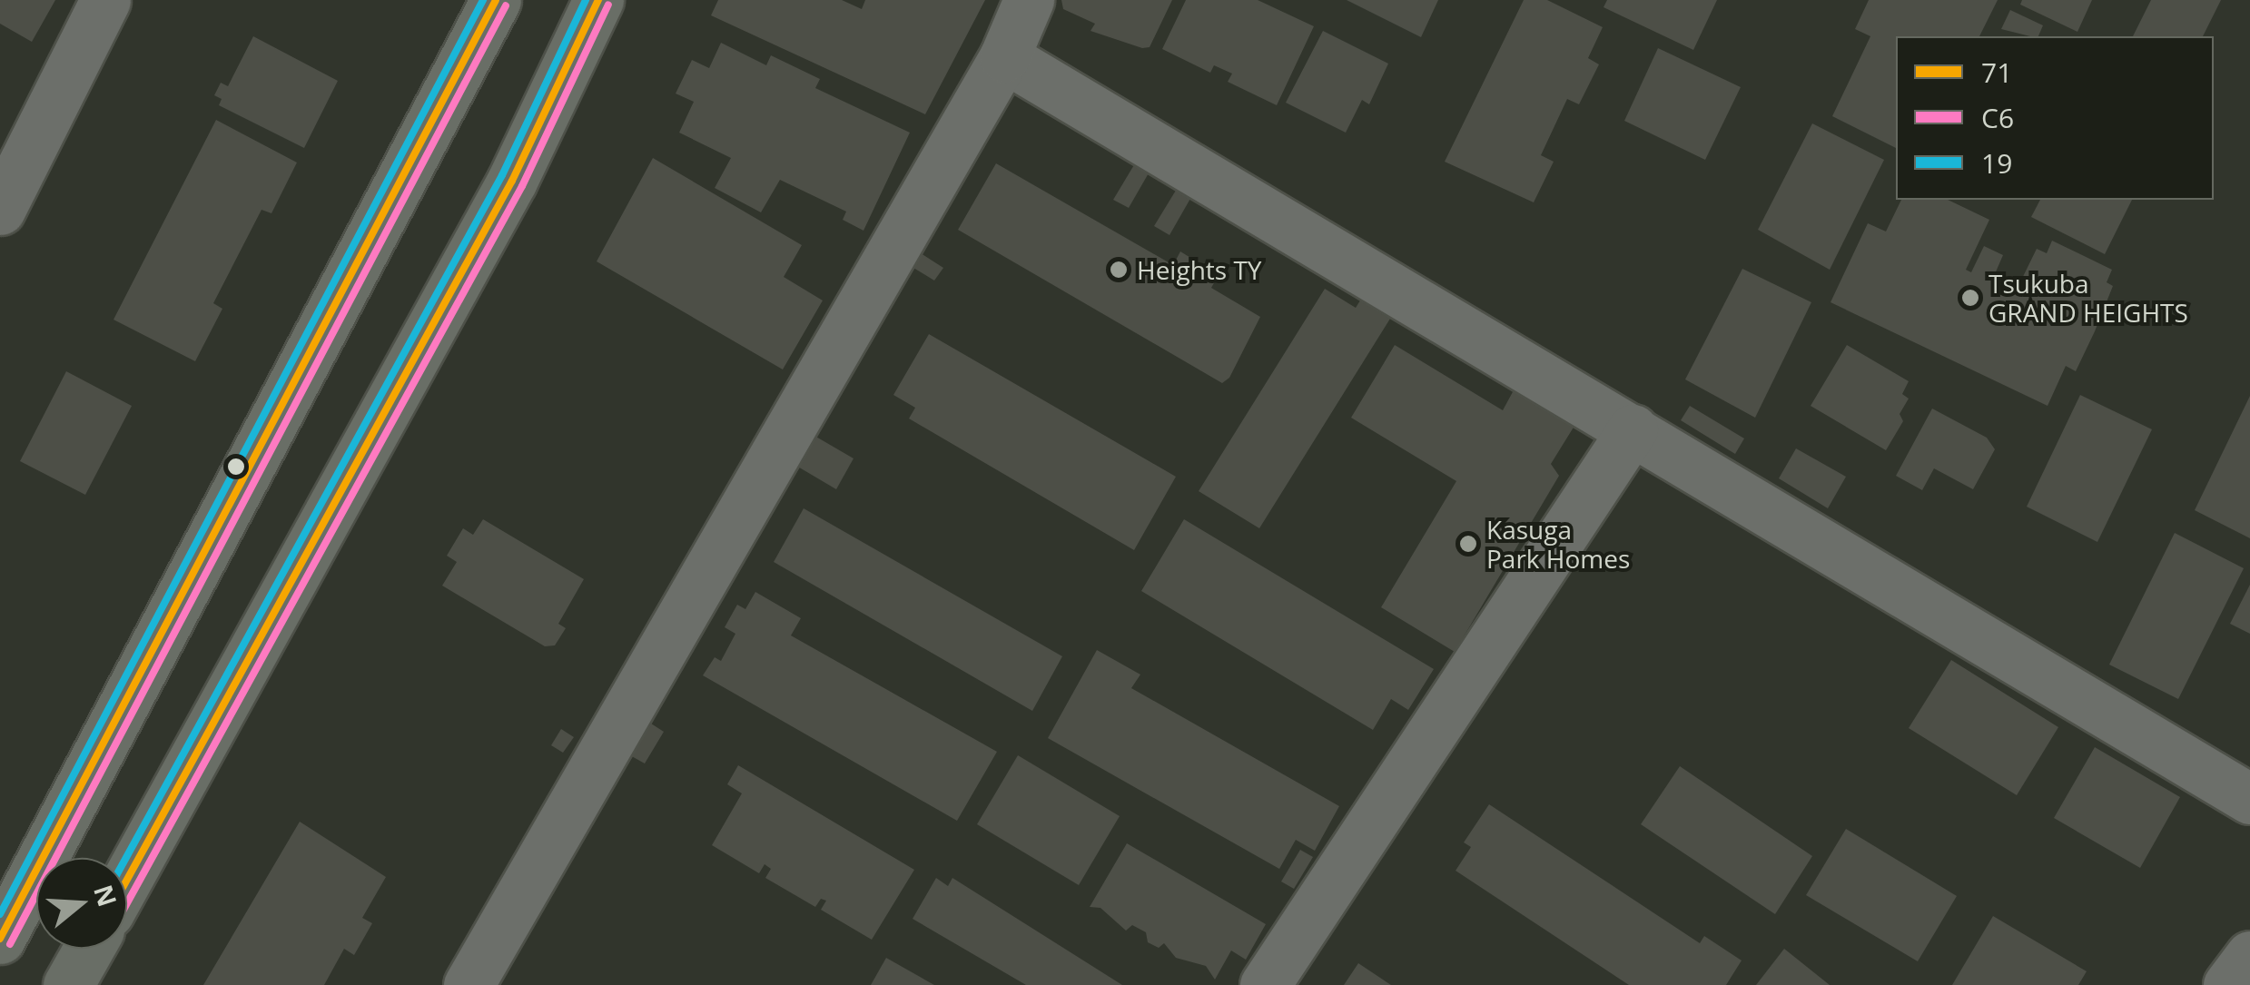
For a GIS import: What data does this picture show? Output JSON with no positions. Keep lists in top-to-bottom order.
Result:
{
  "places": ["Heights TY", "Tsukuba GRAND HEIGHTS", "Kasuga Park Homes"],
  "lines": ["transit line 71", "transit line 19", "transit line C6"],
  "legend": ["71", "C6", "19"],
  "north": "right"
}
